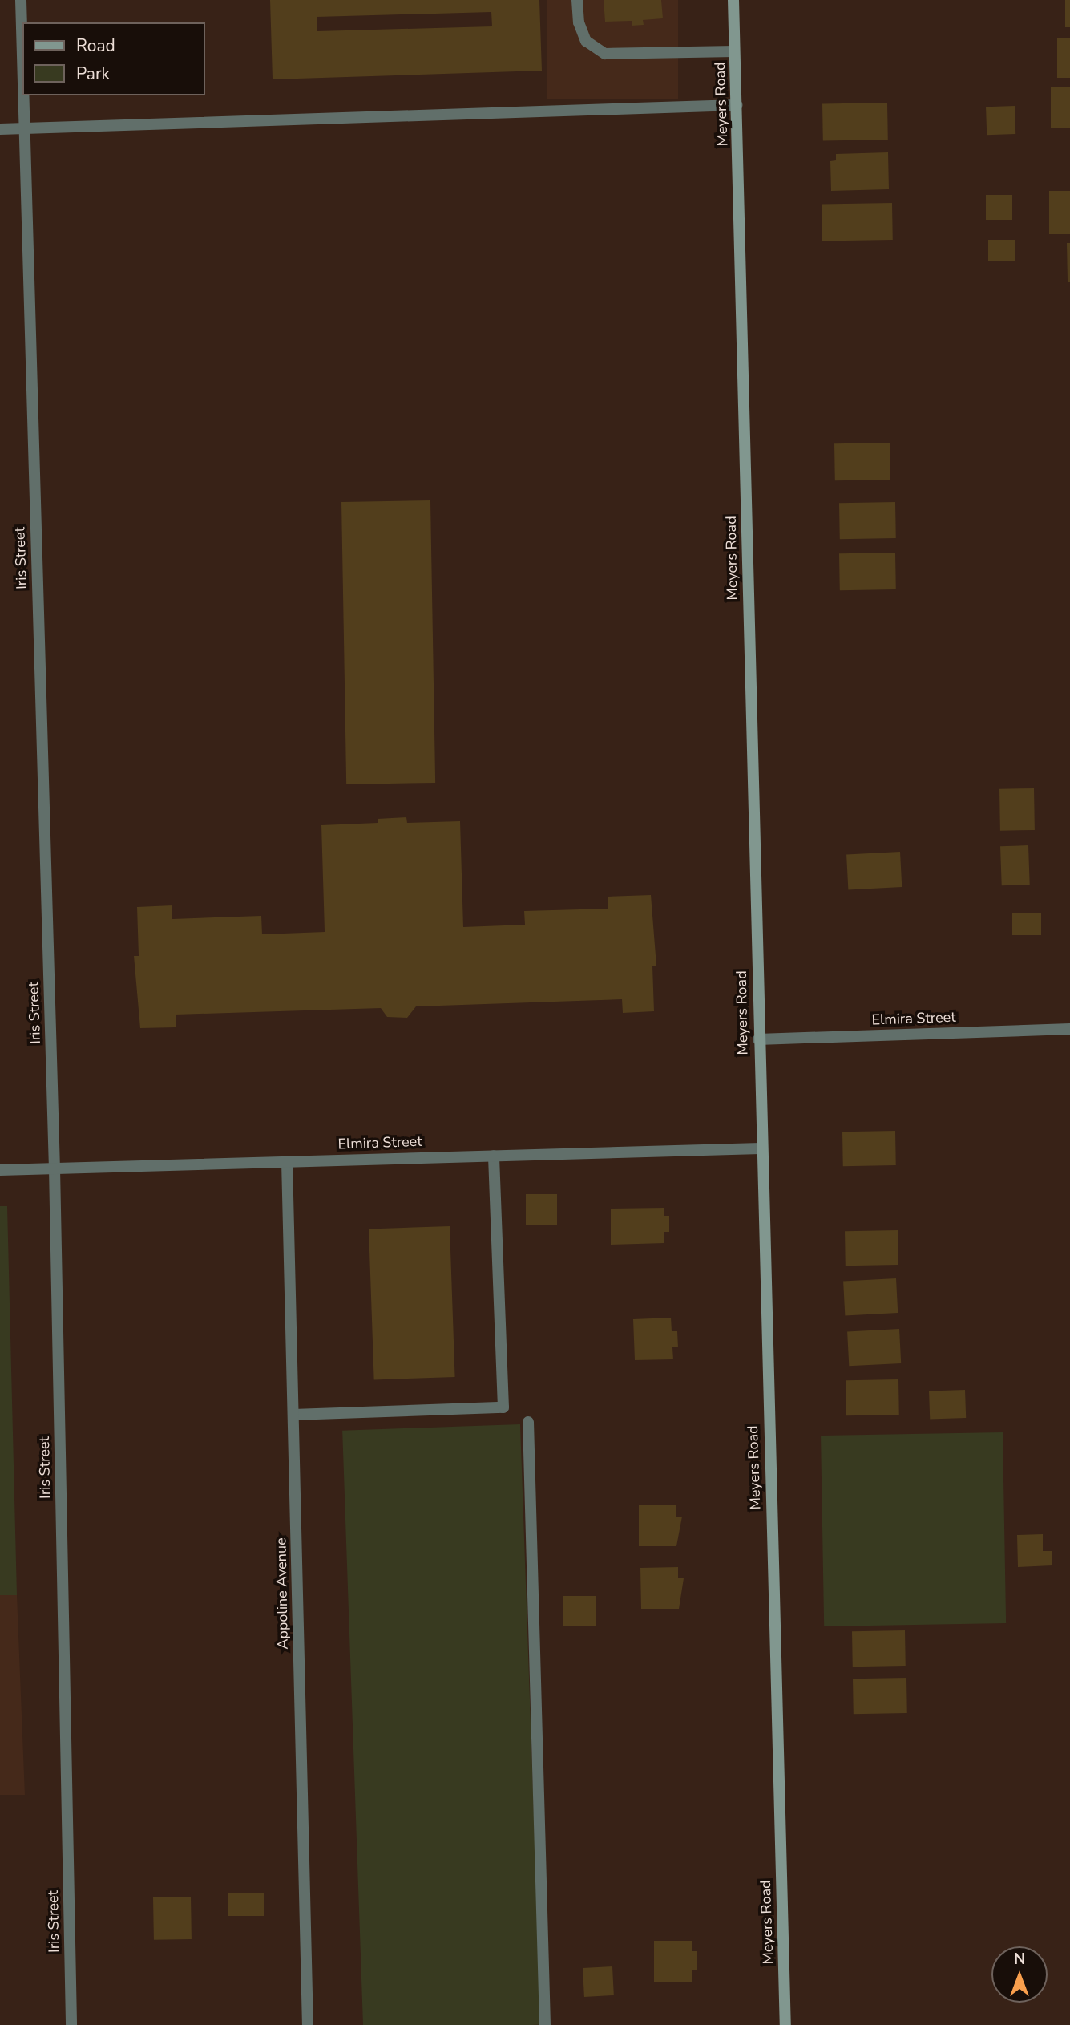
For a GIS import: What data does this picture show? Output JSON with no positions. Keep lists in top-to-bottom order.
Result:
{
  "streets": {
    "street": [
      "Meyers Road",
      "Iris Street",
      "Elmira Street",
      "Appoline Avenue"
    ]
  },
  "crossings": [
    ["Meyers Road", "Elmira Street"],
    ["Iris Street", "Elmira Street"],
    ["Elmira Street", "Appoline Avenue"]
  ],
  "legend": ["Road", "Park"],
  "north": "top"
}
